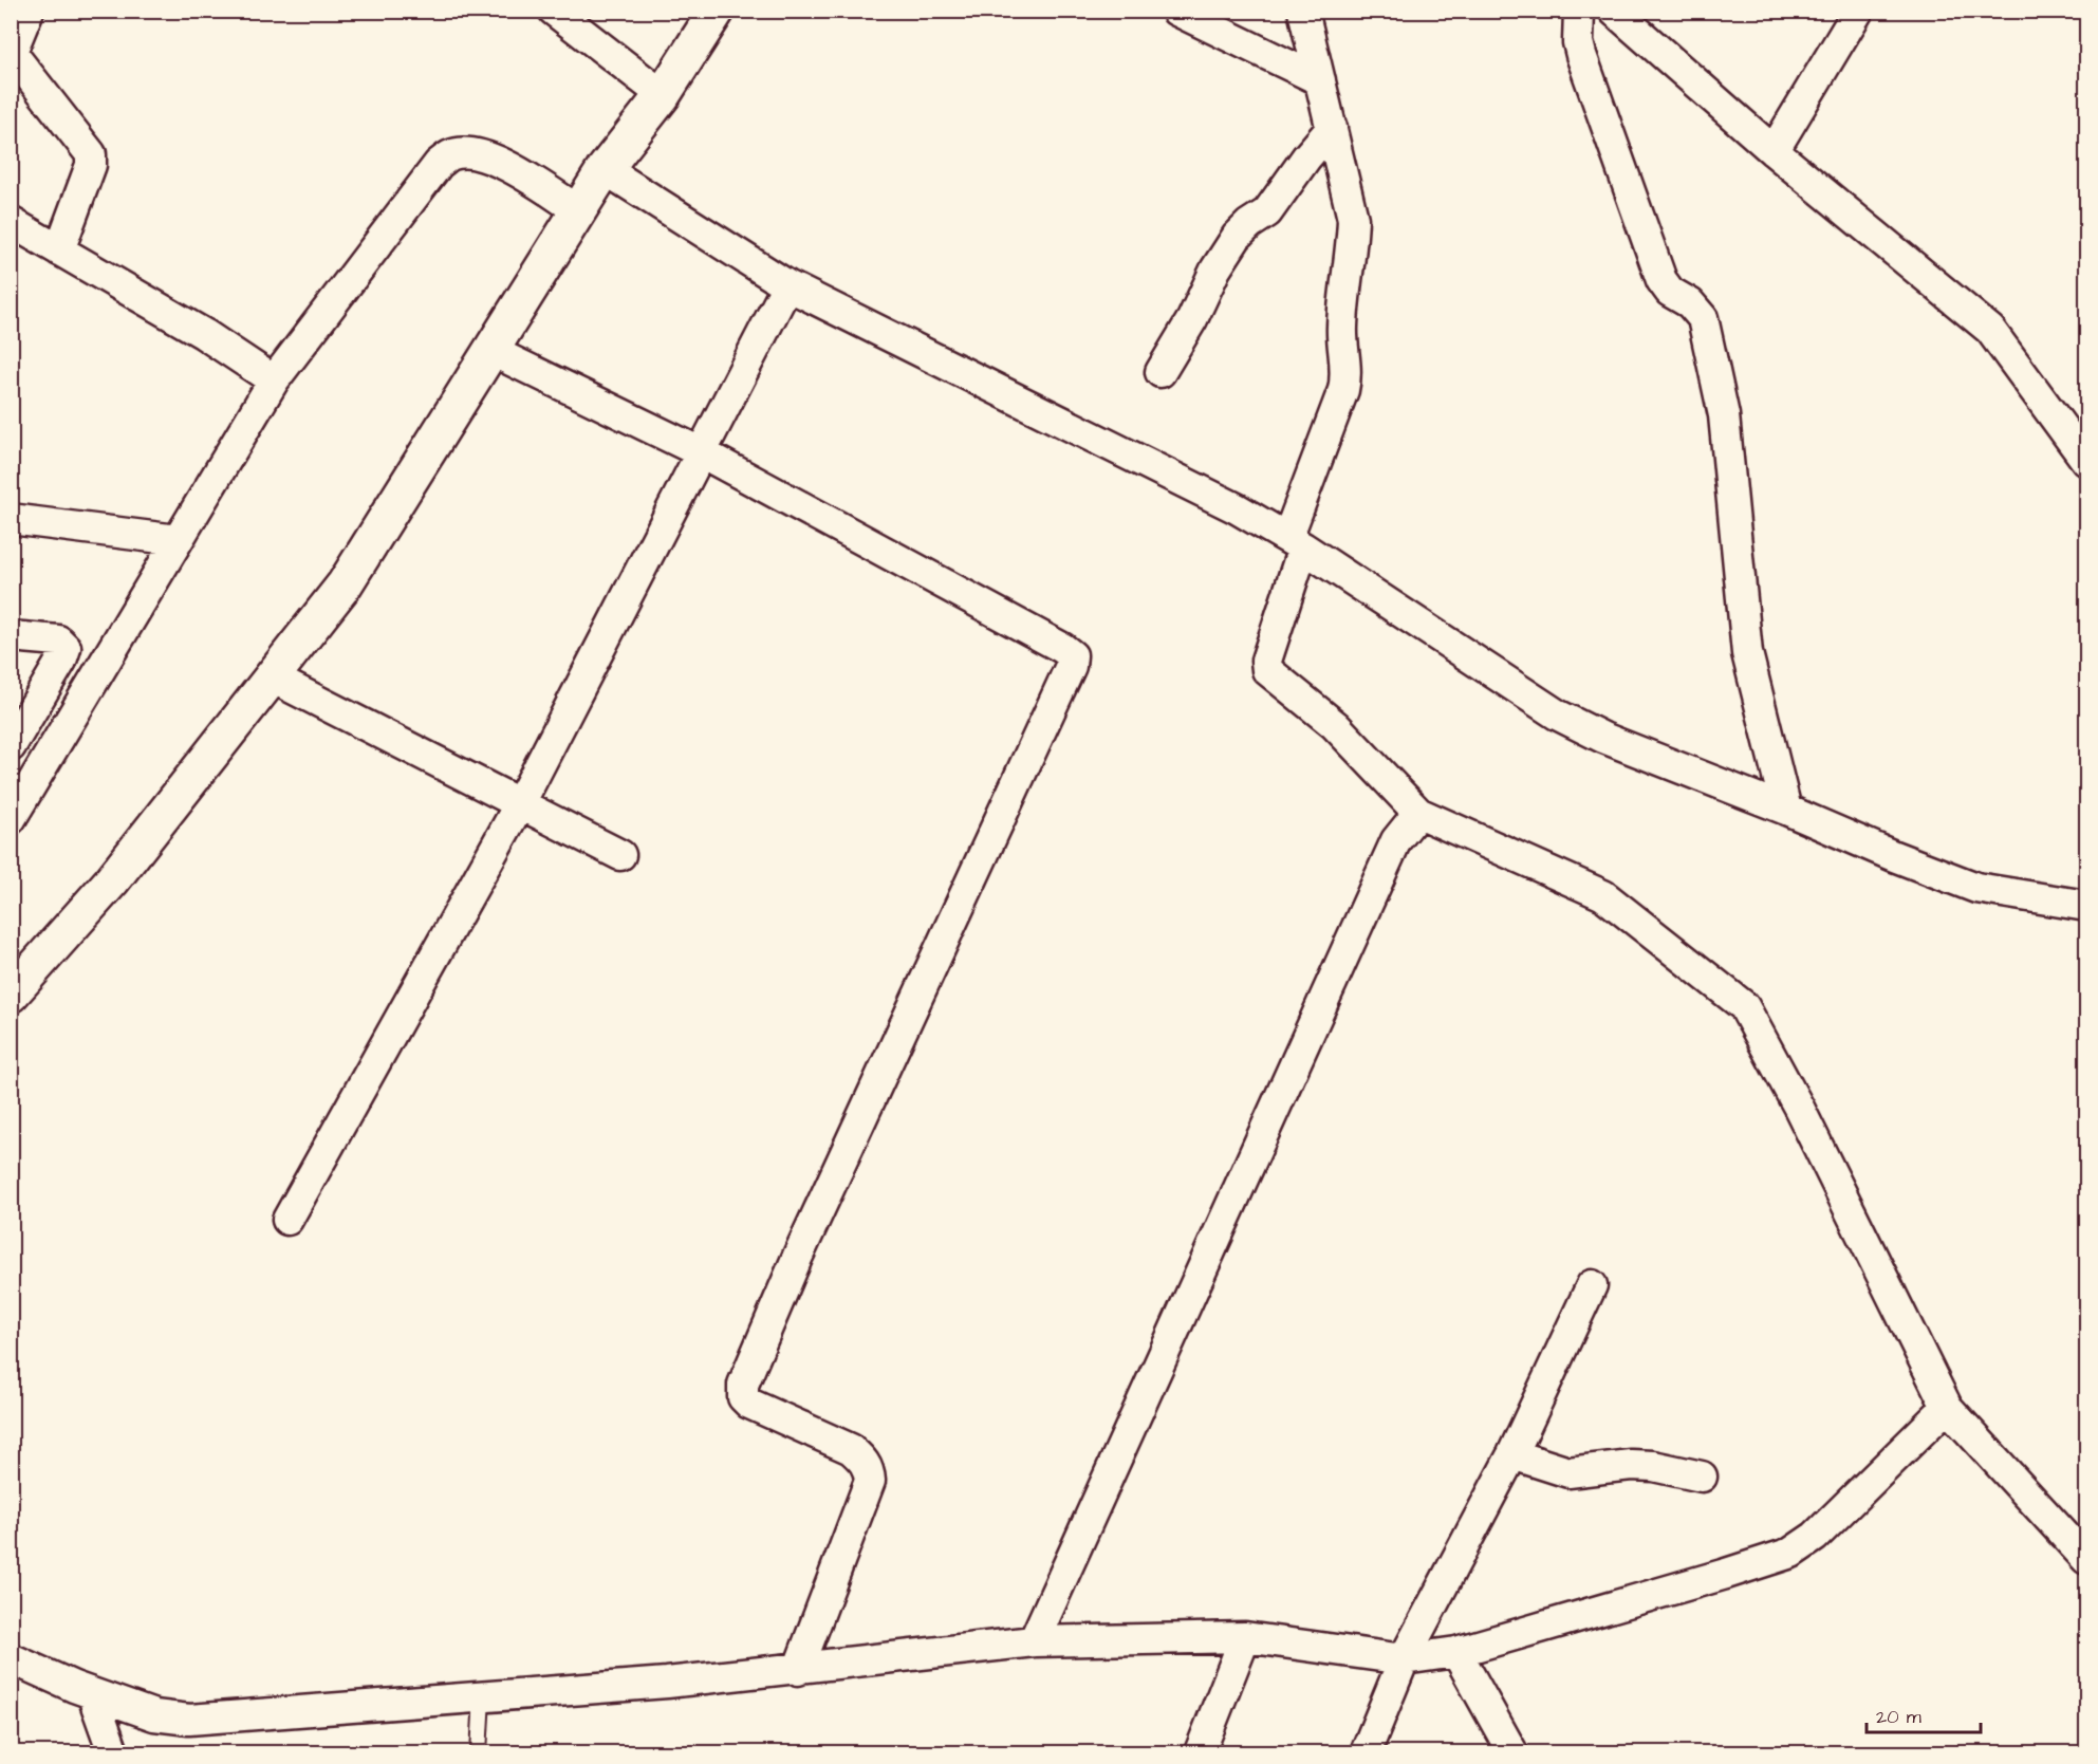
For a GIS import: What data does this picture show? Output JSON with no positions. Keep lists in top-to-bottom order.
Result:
{
  "scale_bar": "20 m"
}
